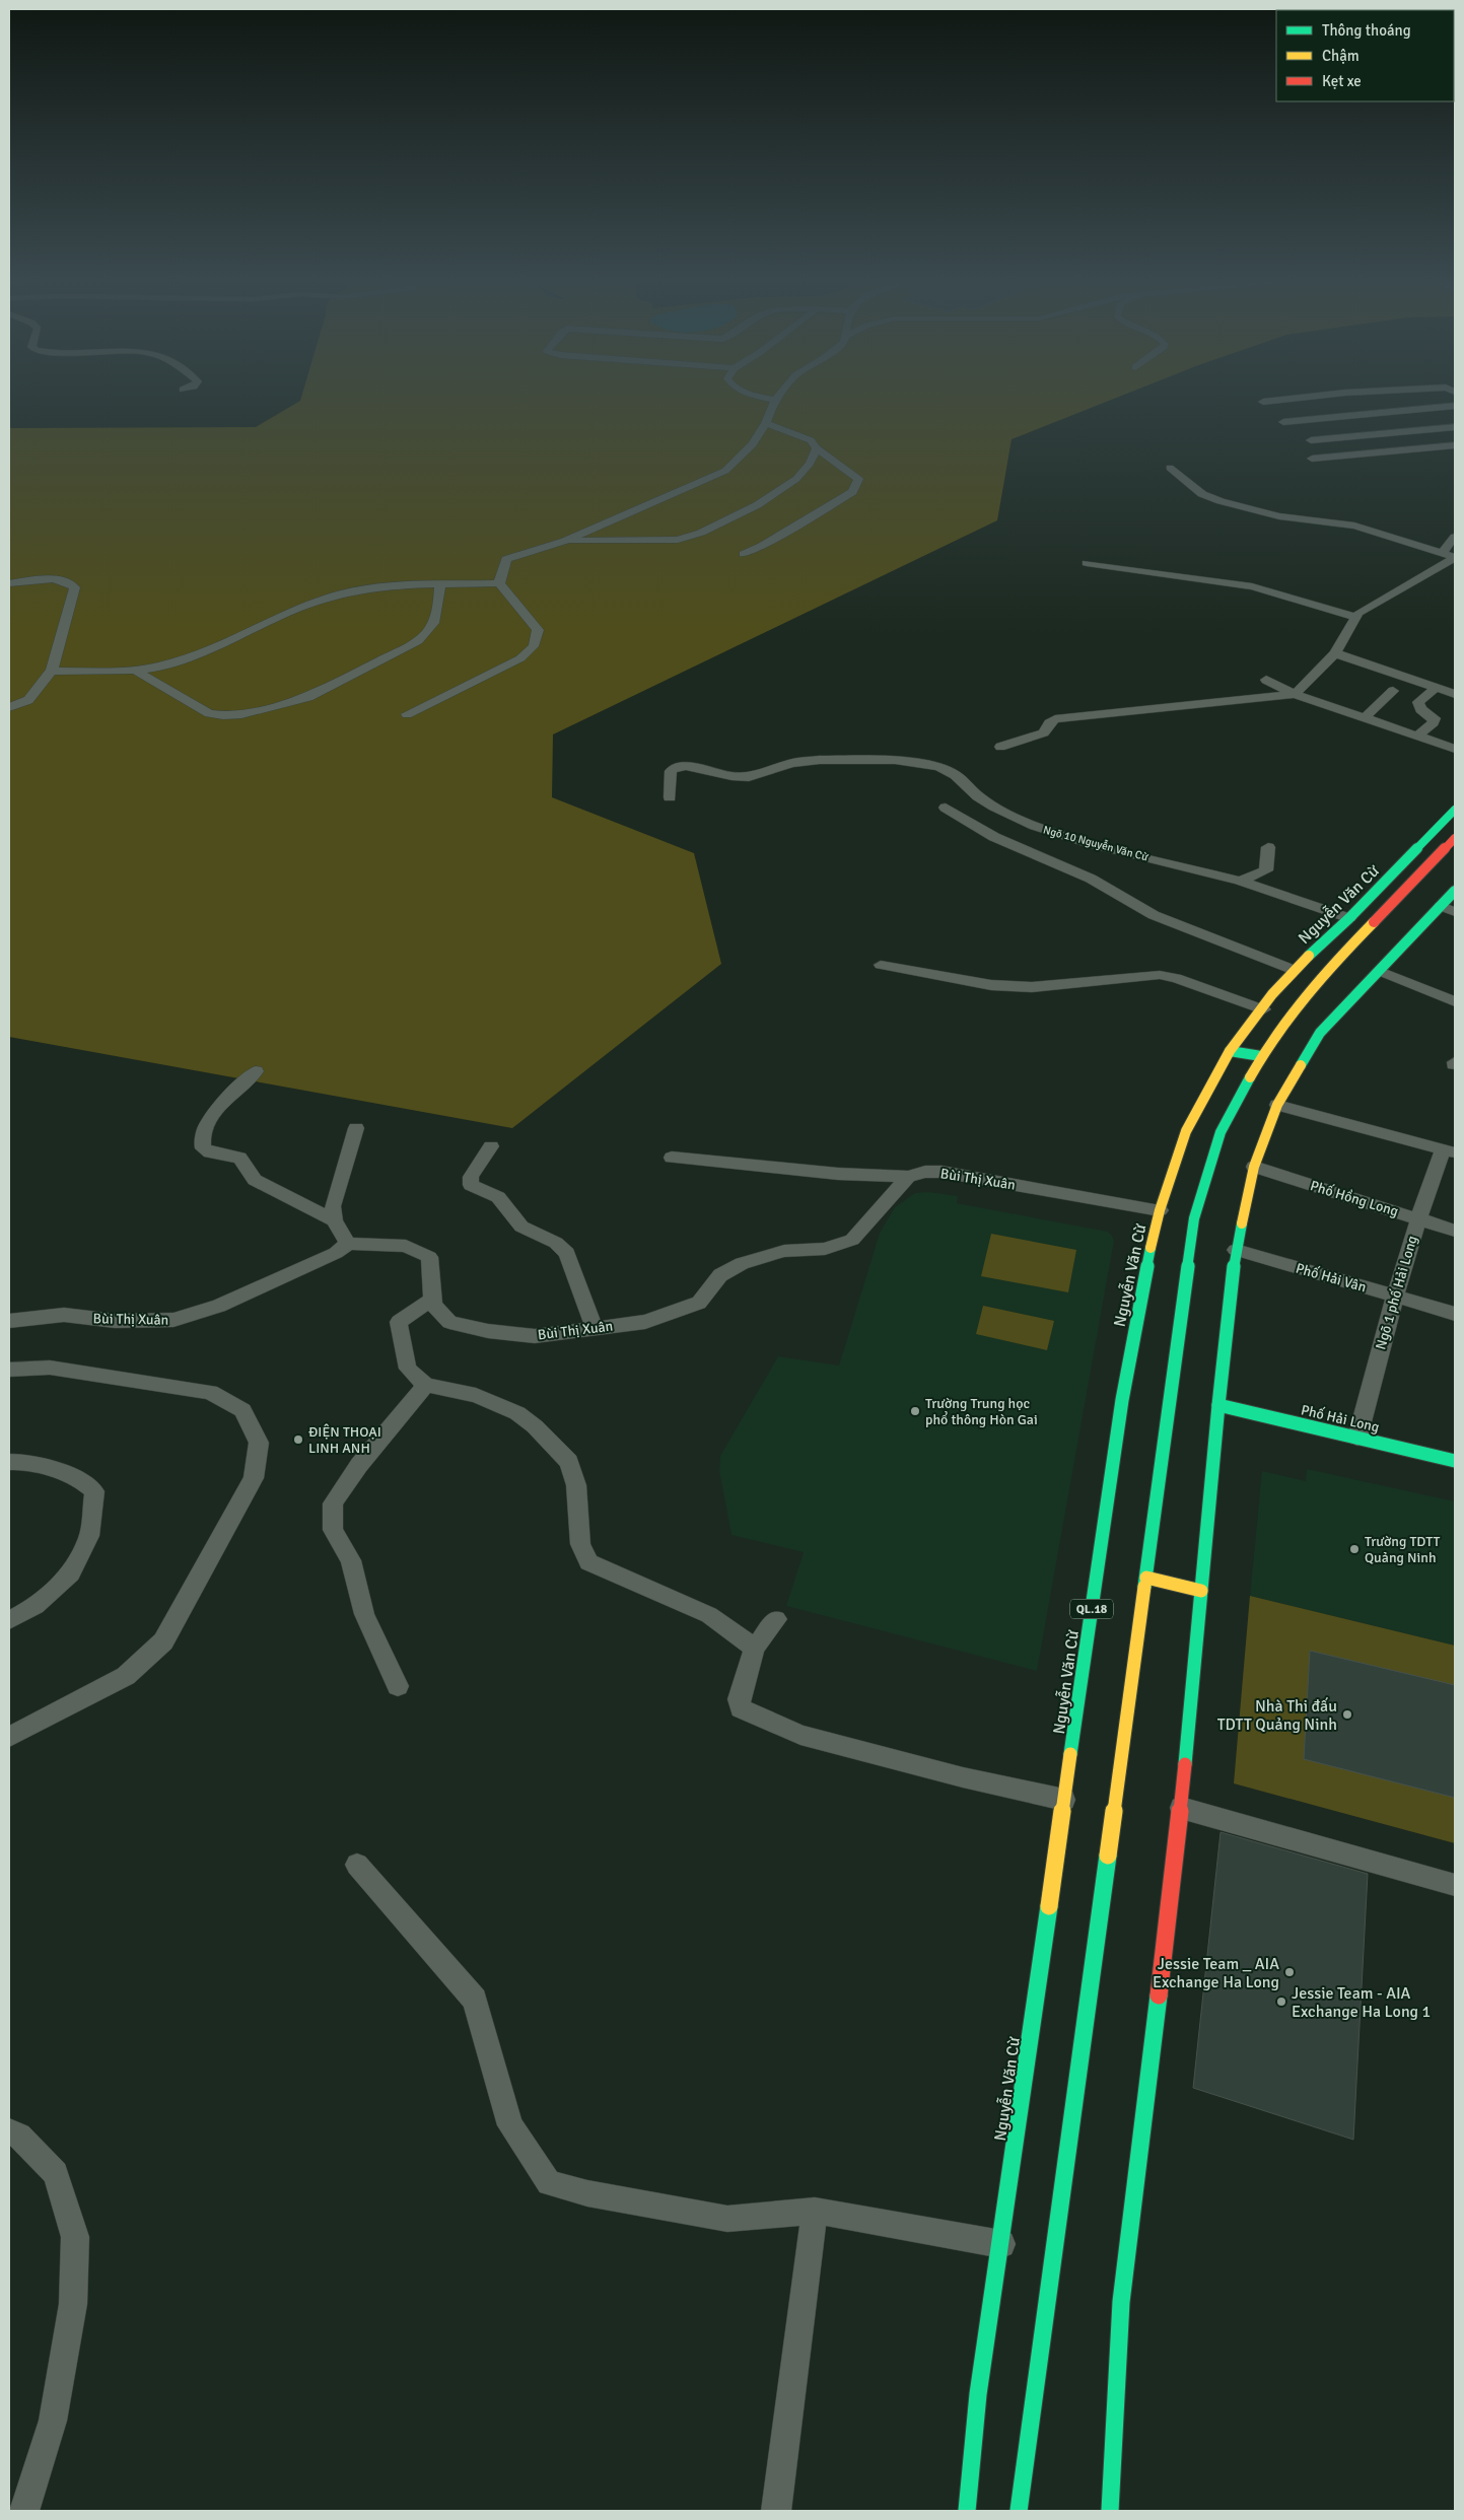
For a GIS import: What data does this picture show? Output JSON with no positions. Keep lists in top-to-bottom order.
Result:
{
  "streets": {
    "main road": ["Nguyễn Văn Cừ", "Phố Hải Long", "QL.18"],
    "street": [
      "Ngõ 10 Nguyễn Văn Cừ",
      "Bùi Thị Xuân",
      "Phố Hồng Long",
      "Phố Hải Vân",
      "Ngõ 1 phố Hải Long"
    ]
  },
  "crossings": [
    ["Ngõ 10 Nguyễn Văn Cừ", "Nguyễn Văn Cừ"],
    ["Nguyễn Văn Cừ", "Bùi Thị Xuân"],
    ["Phố Hồng Long", "Ngõ 1 phố Hải Long"],
    ["Phố Hải Vân", "Ngõ 1 phố Hải Long"],
    ["Ngõ 1 phố Hải Long", "Phố Hải Long"]
  ],
  "places": [
    "Trường Trung học phổ thông Hòn Gai",
    "ĐIỆN THOẠI LINH ANH",
    "Trường TDTT Quảng Ninh",
    "Nhà Thi đấu TDTT Quảng Ninh",
    "Jessie Team _ AIA Exchange Ha Long",
    "Jessie Team - AIA Exchange Ha Long 1"
  ],
  "legend": ["Thông thoáng", "Chậm", "Kẹt xe"]
}
